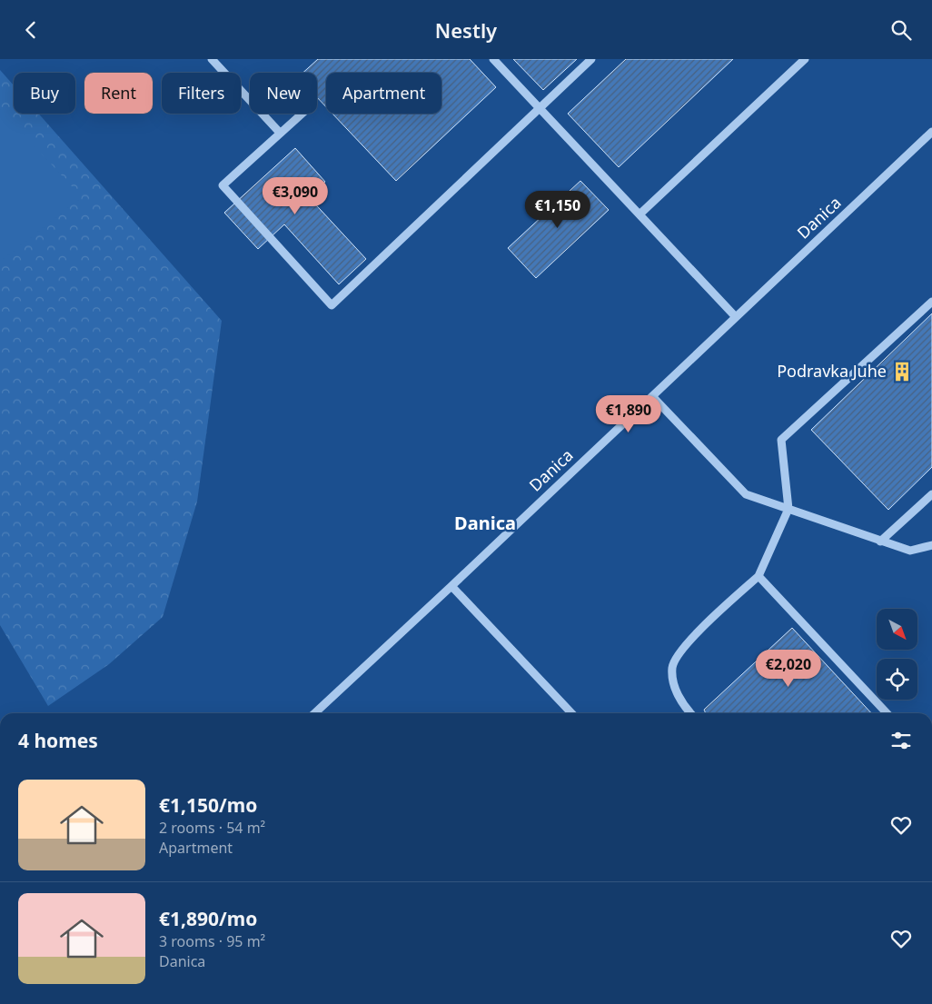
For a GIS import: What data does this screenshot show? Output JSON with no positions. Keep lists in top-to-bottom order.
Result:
{
  "streets": {
    "street": ["Danica"]
  },
  "districts": ["Danica"],
  "places": {
    "building": ["Podravka Juhe"]
  },
  "north": "bottom right",
  "page": {
    "header": "Nestly",
    "chip": [
      "Buy",
      "Rent",
      "Filters",
      "New",
      "Apartment"
    ],
    "price": [
      "€3,090",
      "€1,150",
      "€1,890",
      "€2,020"
    ],
    "heading": "4 homes",
    "list": [
      {
        "name": "€1,150/mo",
        "note": "2 rooms · 54 m² · Apartment"
      },
      {
        "name": "€1,890/mo",
        "note": "3 rooms · 95 m² · Danica"
      }
    ]
  }
}
